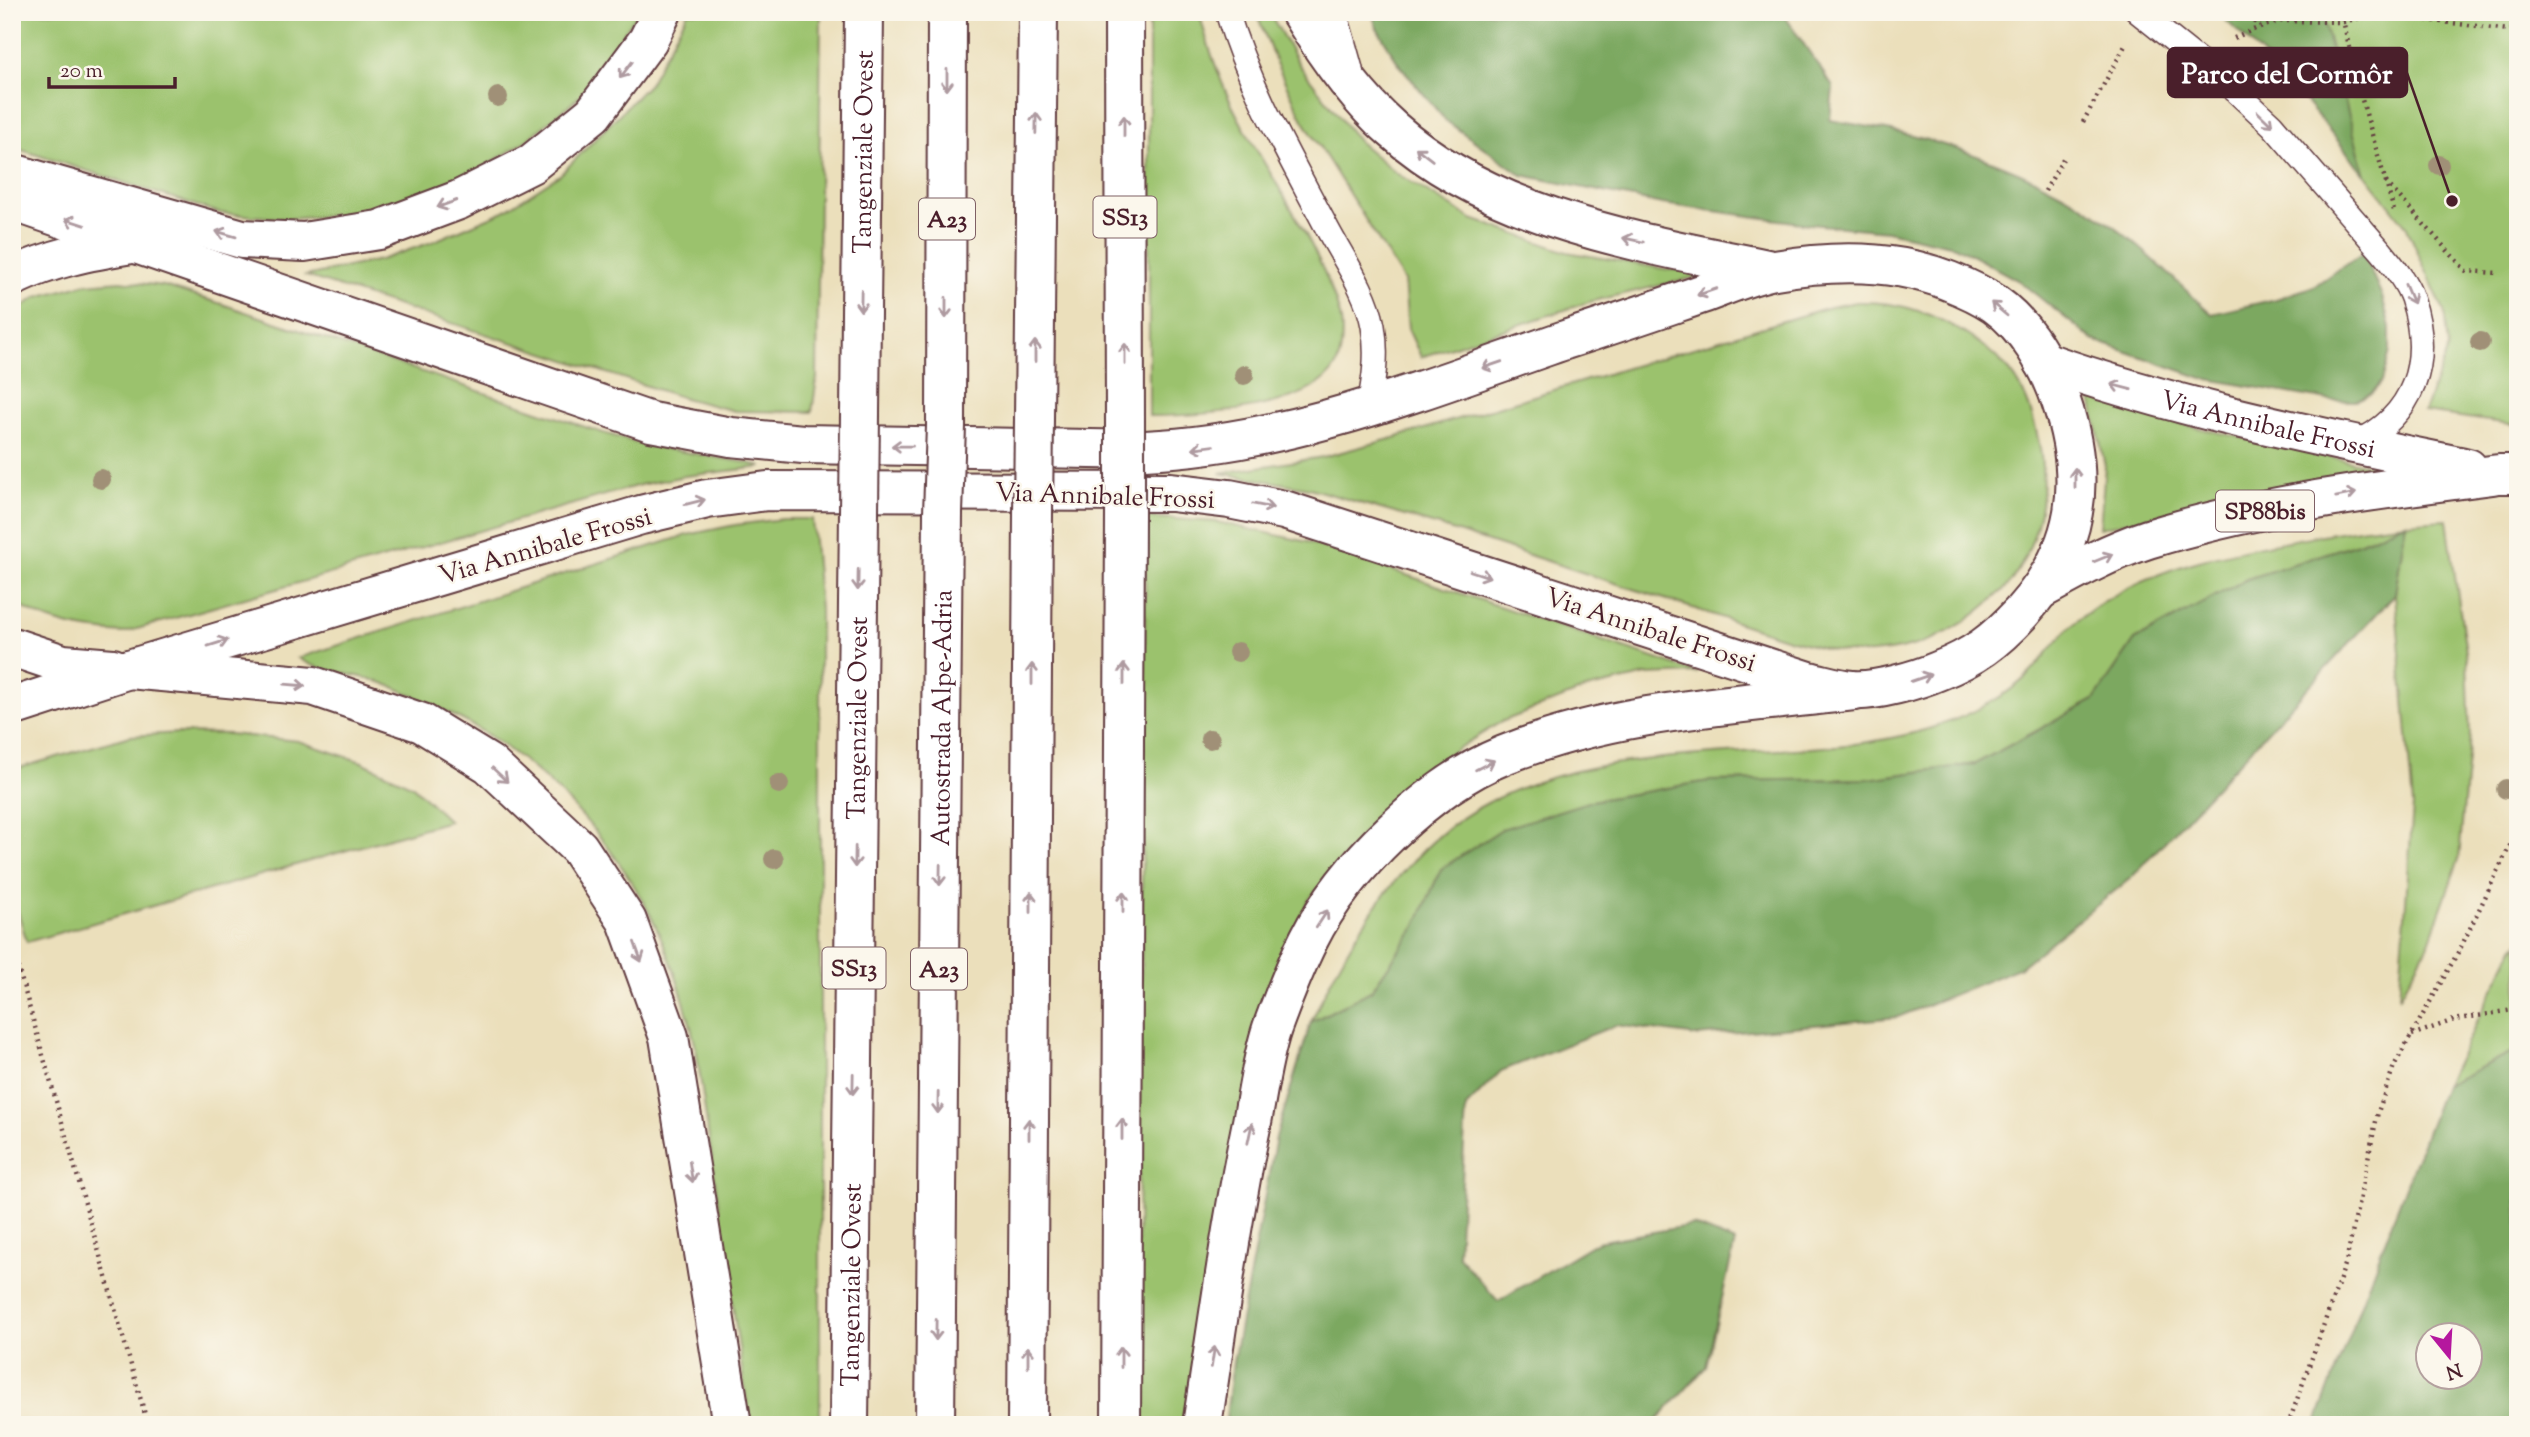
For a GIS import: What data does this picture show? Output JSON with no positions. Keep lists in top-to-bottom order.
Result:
{
  "streets": {
    "main road": [
      "Tangenziale Ovest",
      "SS13",
      "A23",
      "Via Annibale Frossi",
      "SP88bis",
      "Autostrada Alpe-Adria"
    ]
  },
  "places": ["Parco del Cormôr"],
  "scale_bar": "20 m",
  "north": "bottom"
}
